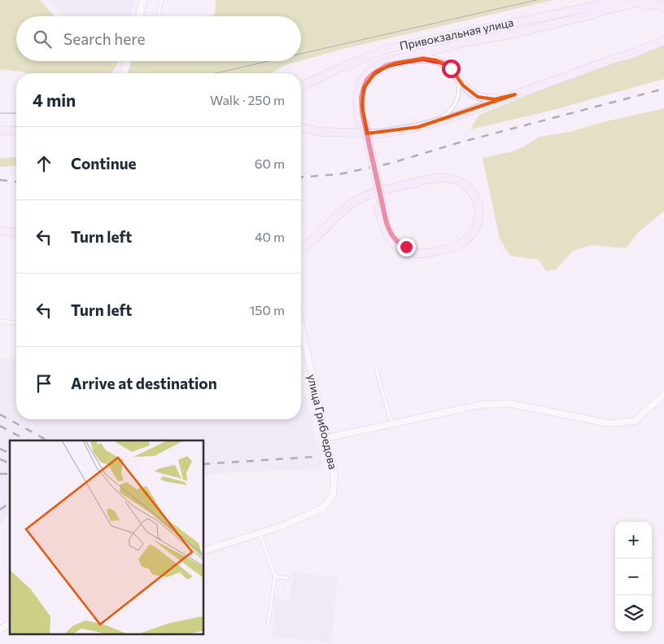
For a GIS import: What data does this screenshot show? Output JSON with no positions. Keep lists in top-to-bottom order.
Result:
{
  "streets": {
    "main road": ["Привокзальная улица"],
    "street": ["улица Грибоедова"]
  },
  "page": {
    "search": "Search here",
    "heading": ["4 min", "Walk · 250 m"],
    "list": [
      ["Continue", "60 m"],
      ["Turn left", "40 m"],
      ["Turn left", "150 m"],
      "Arrive at destination"
    ],
    "map_buttons": ["+", "−"]
  }
}
